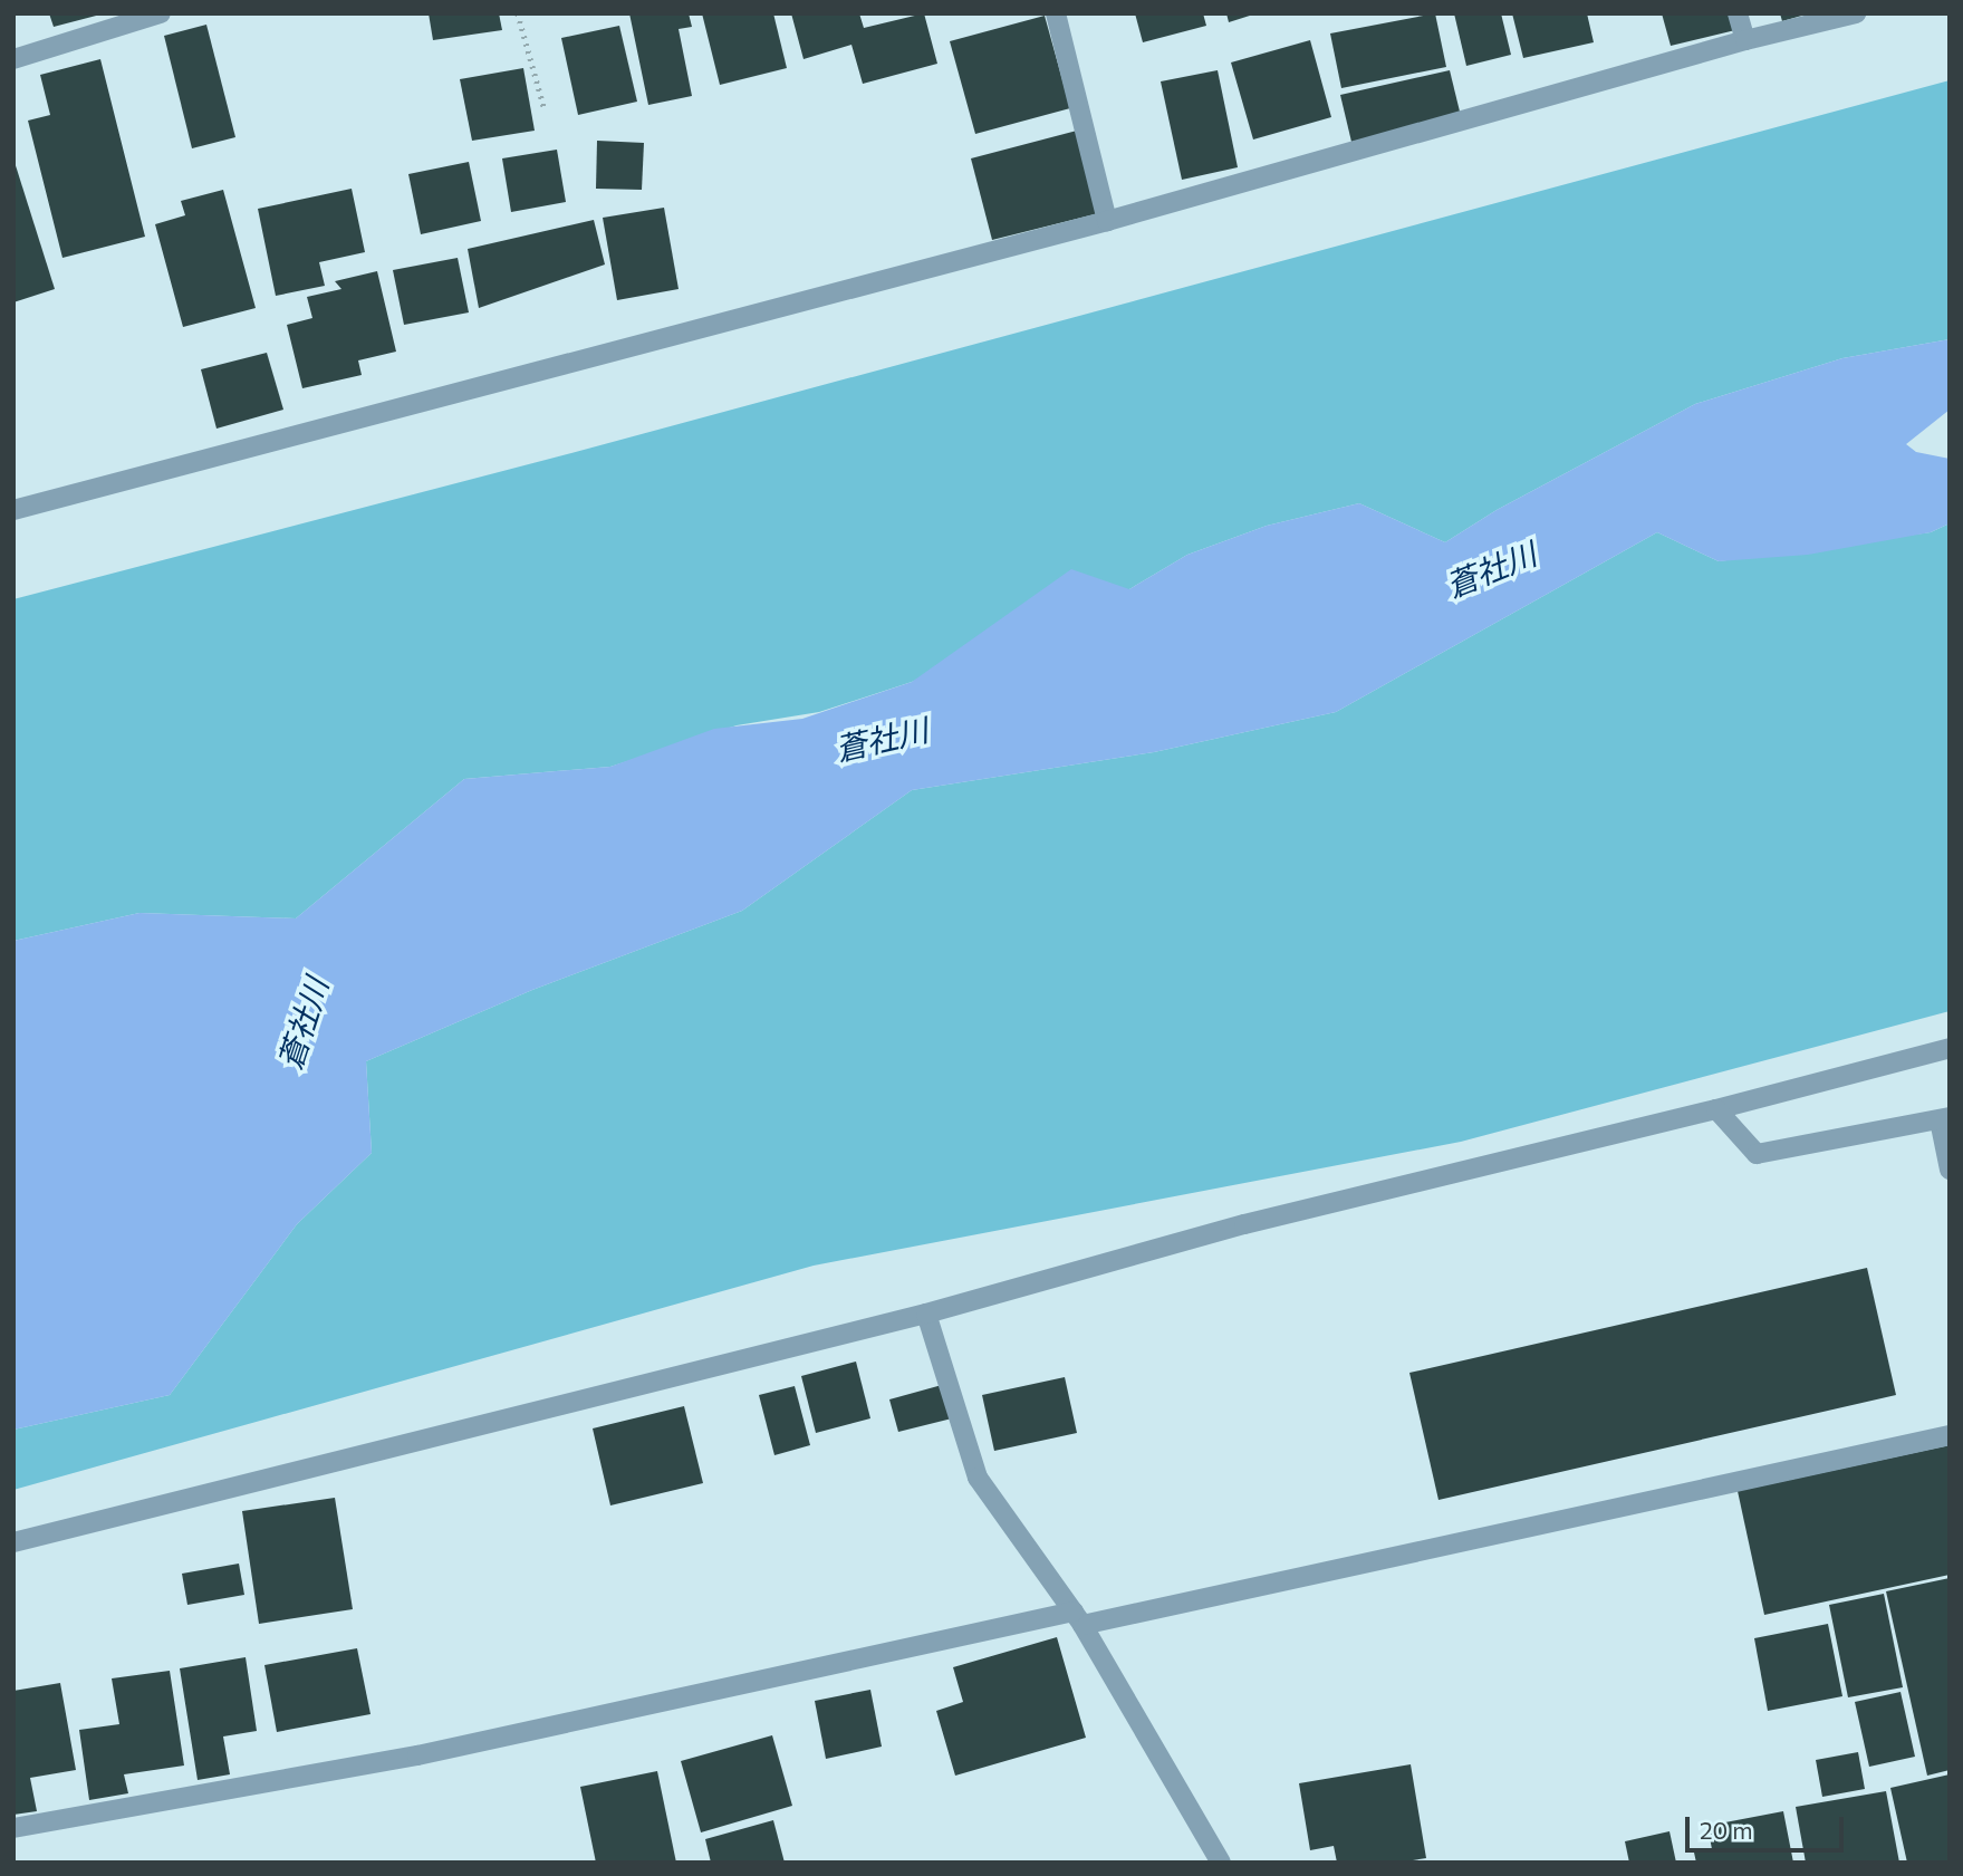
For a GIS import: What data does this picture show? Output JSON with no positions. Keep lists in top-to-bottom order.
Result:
{
  "water": ["蒼社川"],
  "scale_bar": "20 m"
}
